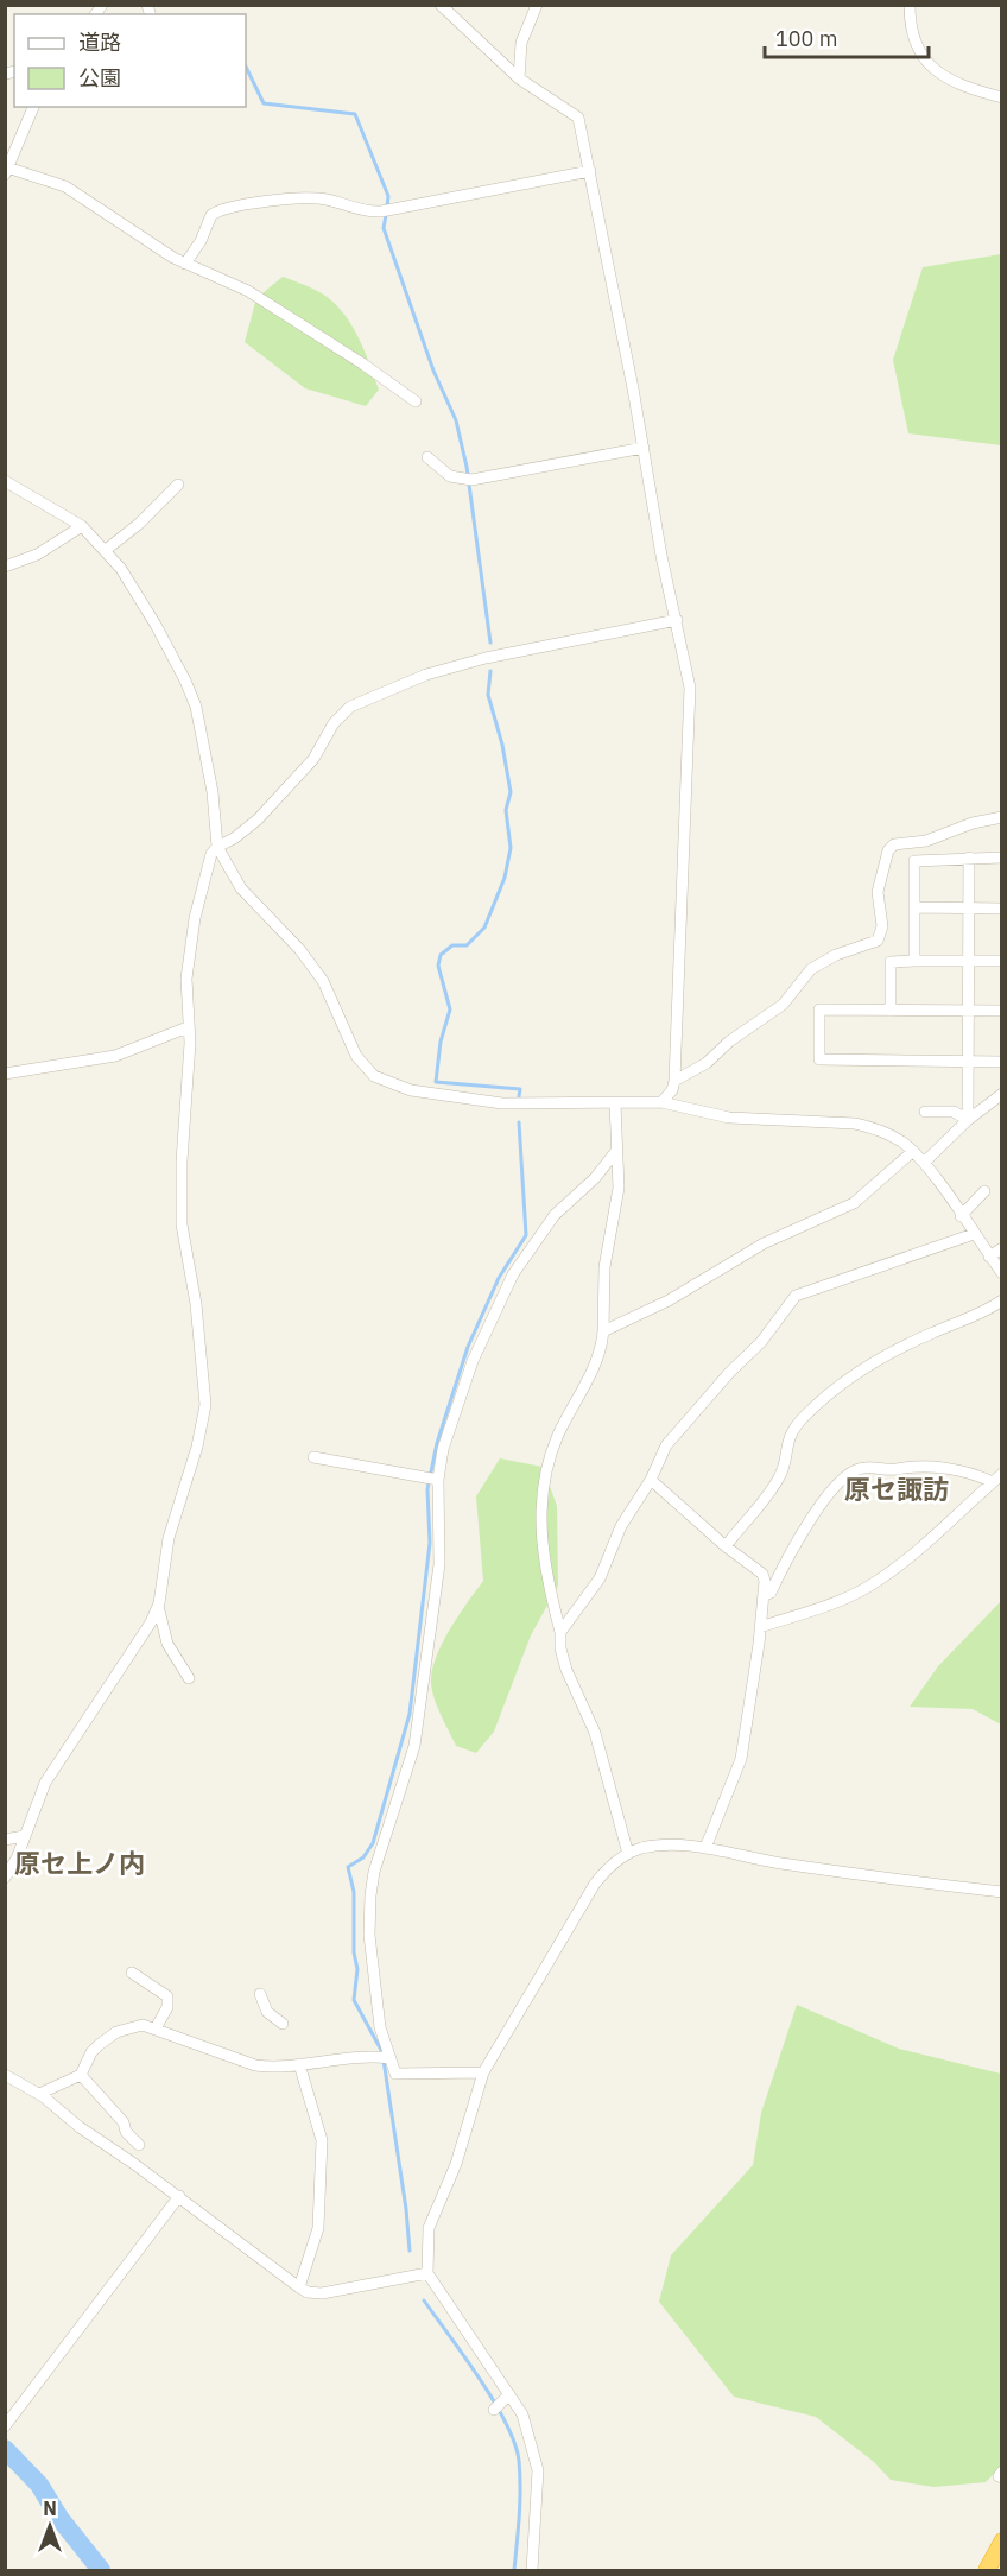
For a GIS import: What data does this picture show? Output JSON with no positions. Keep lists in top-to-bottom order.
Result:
{
  "districts": ["原セ諏訪", "原セ上ノ内"],
  "legend": ["道路", "公園"],
  "scale_bar": "100 m",
  "north": "top"
}
